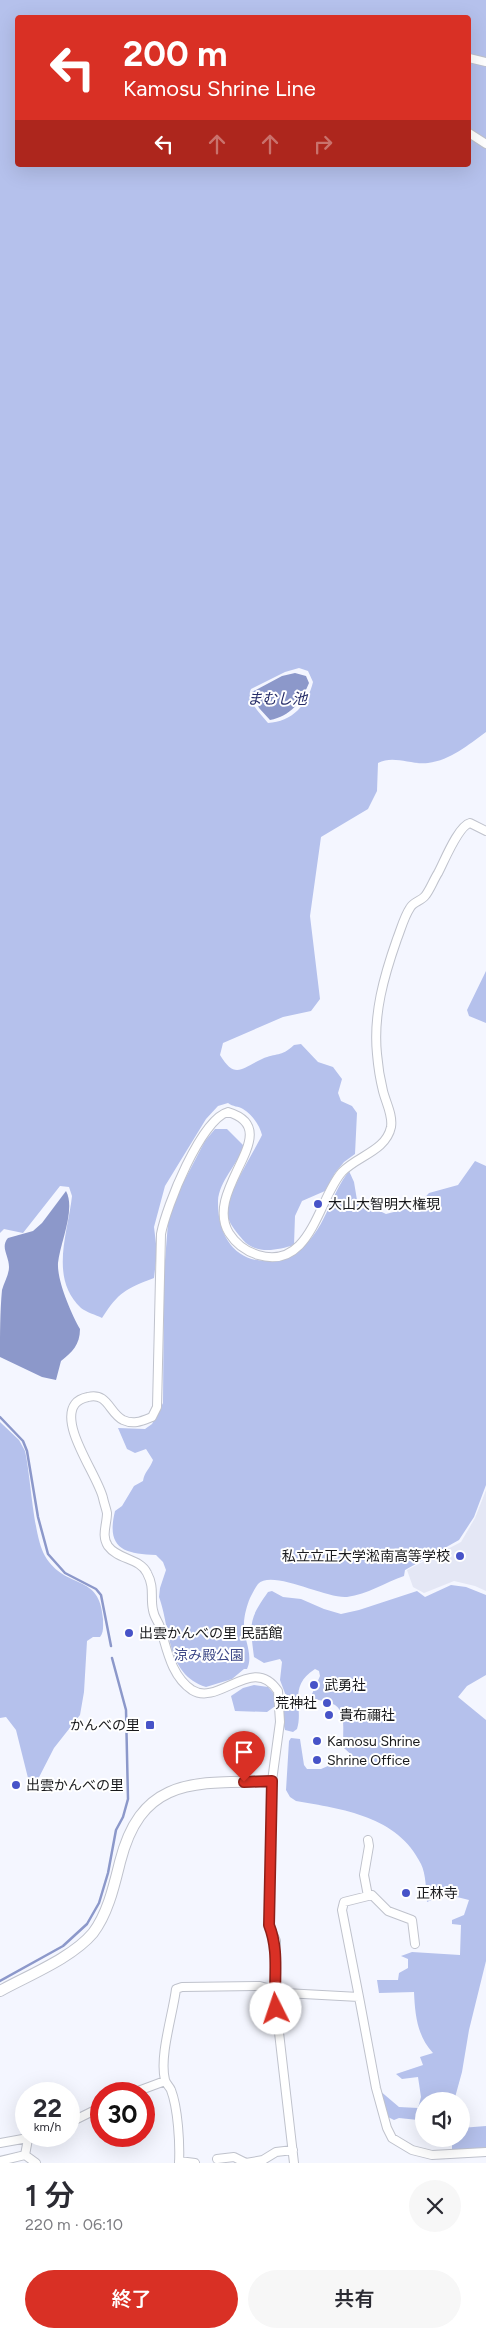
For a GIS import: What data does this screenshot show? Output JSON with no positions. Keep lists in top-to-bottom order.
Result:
{
  "water": ["まむし池"],
  "parks": ["涼み殿公園"],
  "places": {
    "other": [
      "大山大智明大権現",
      "私立立正大学淞南高等学校",
      "出雲かんべの里 民話館",
      "武勇社",
      "荒神社",
      "貴布禰社",
      "Kamosu Shrine",
      "Shrine Office",
      "出雲かんべの里",
      "正林寺"
    ],
    "transit": ["かんべの里"]
  },
  "page": {
    "turn": ["200 m", "Kamosu Shrine Line"],
    "speed": "22 km/h",
    "limit": "30",
    "heading": ["1 分", "220 m · 06:10"],
    "buttons": ["終了", "共有"]
  }
}
